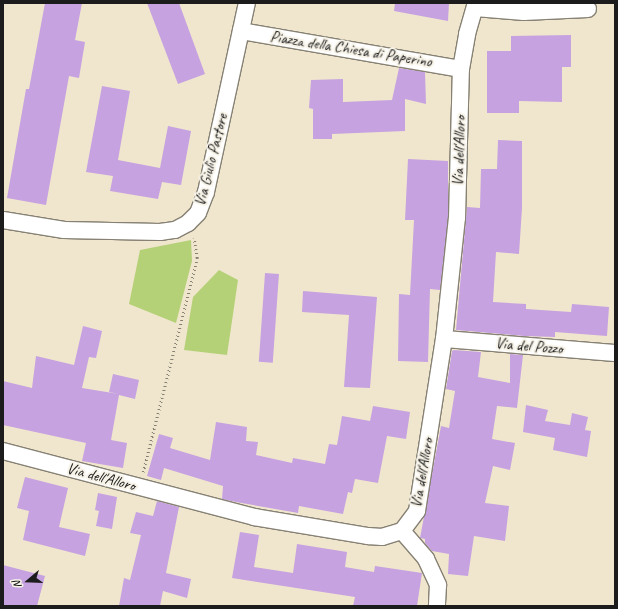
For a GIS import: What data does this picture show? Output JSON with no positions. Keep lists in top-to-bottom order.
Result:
{
  "streets": {
    "street": [
      "Piazza della Chiesa di Paperino",
      "Via dell'Alloro",
      "Via Giulio Pastore",
      "Via del Pozzo"
    ]
  },
  "crossings": [
    ["Piazza della Chiesa di Paperino", "Via dell'Alloro"],
    ["Piazza della Chiesa di Paperino", "Via Giulio Pastore"],
    ["Via dell'Alloro", "Via del Pozzo"]
  ],
  "north": "left"
}
